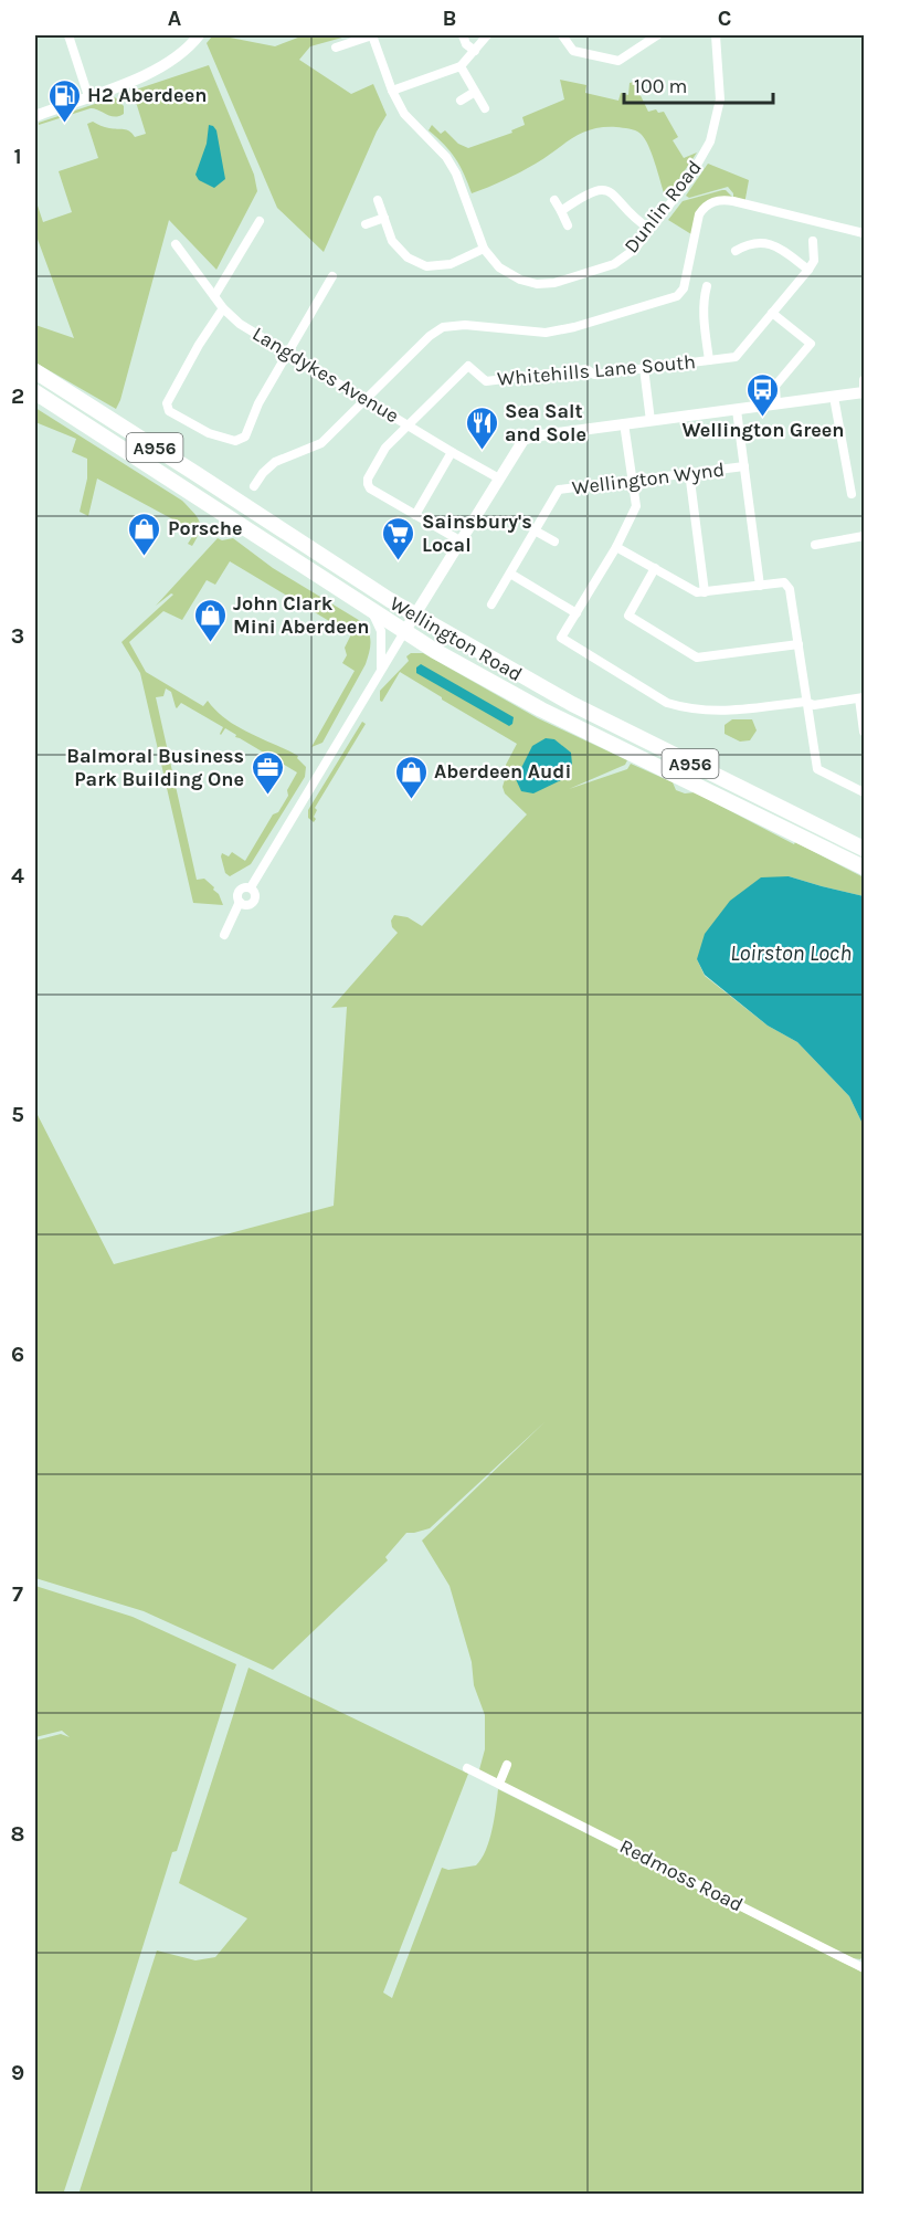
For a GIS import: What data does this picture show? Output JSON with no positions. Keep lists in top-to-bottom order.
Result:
{
  "streets": {
    "main road": ["A956", "Wellington Road"],
    "street": [
      "Dunlin Road",
      "Whitehills Lane South",
      "Langdykes Avenue",
      "Wellington Wynd",
      "Redmoss Road"
    ]
  },
  "crossings": [
    ["Whitehills Lane South", "Langdykes Avenue"]
  ],
  "water": ["Loirston Loch"],
  "places": {
    "fuel station": ["H2 Aberdeen"],
    "bus stop": ["Wellington Green"],
    "restaurant": ["Sea Salt and Sole"],
    "shop": ["Porsche", "John Clark Mini Aberdeen", "Aberdeen Audi"],
    "supermarket": ["Sainsbury's Local"],
    "office": ["Balmoral Business Park Building One"]
  },
  "scale_bar": "100 m",
  "grid": {
    "columns": ["A", "B", "C"],
    "rows": [
      "1",
      "2",
      "3",
      "4",
      "5",
      "6",
      "7",
      "8",
      "9"
    ]
  }
}
